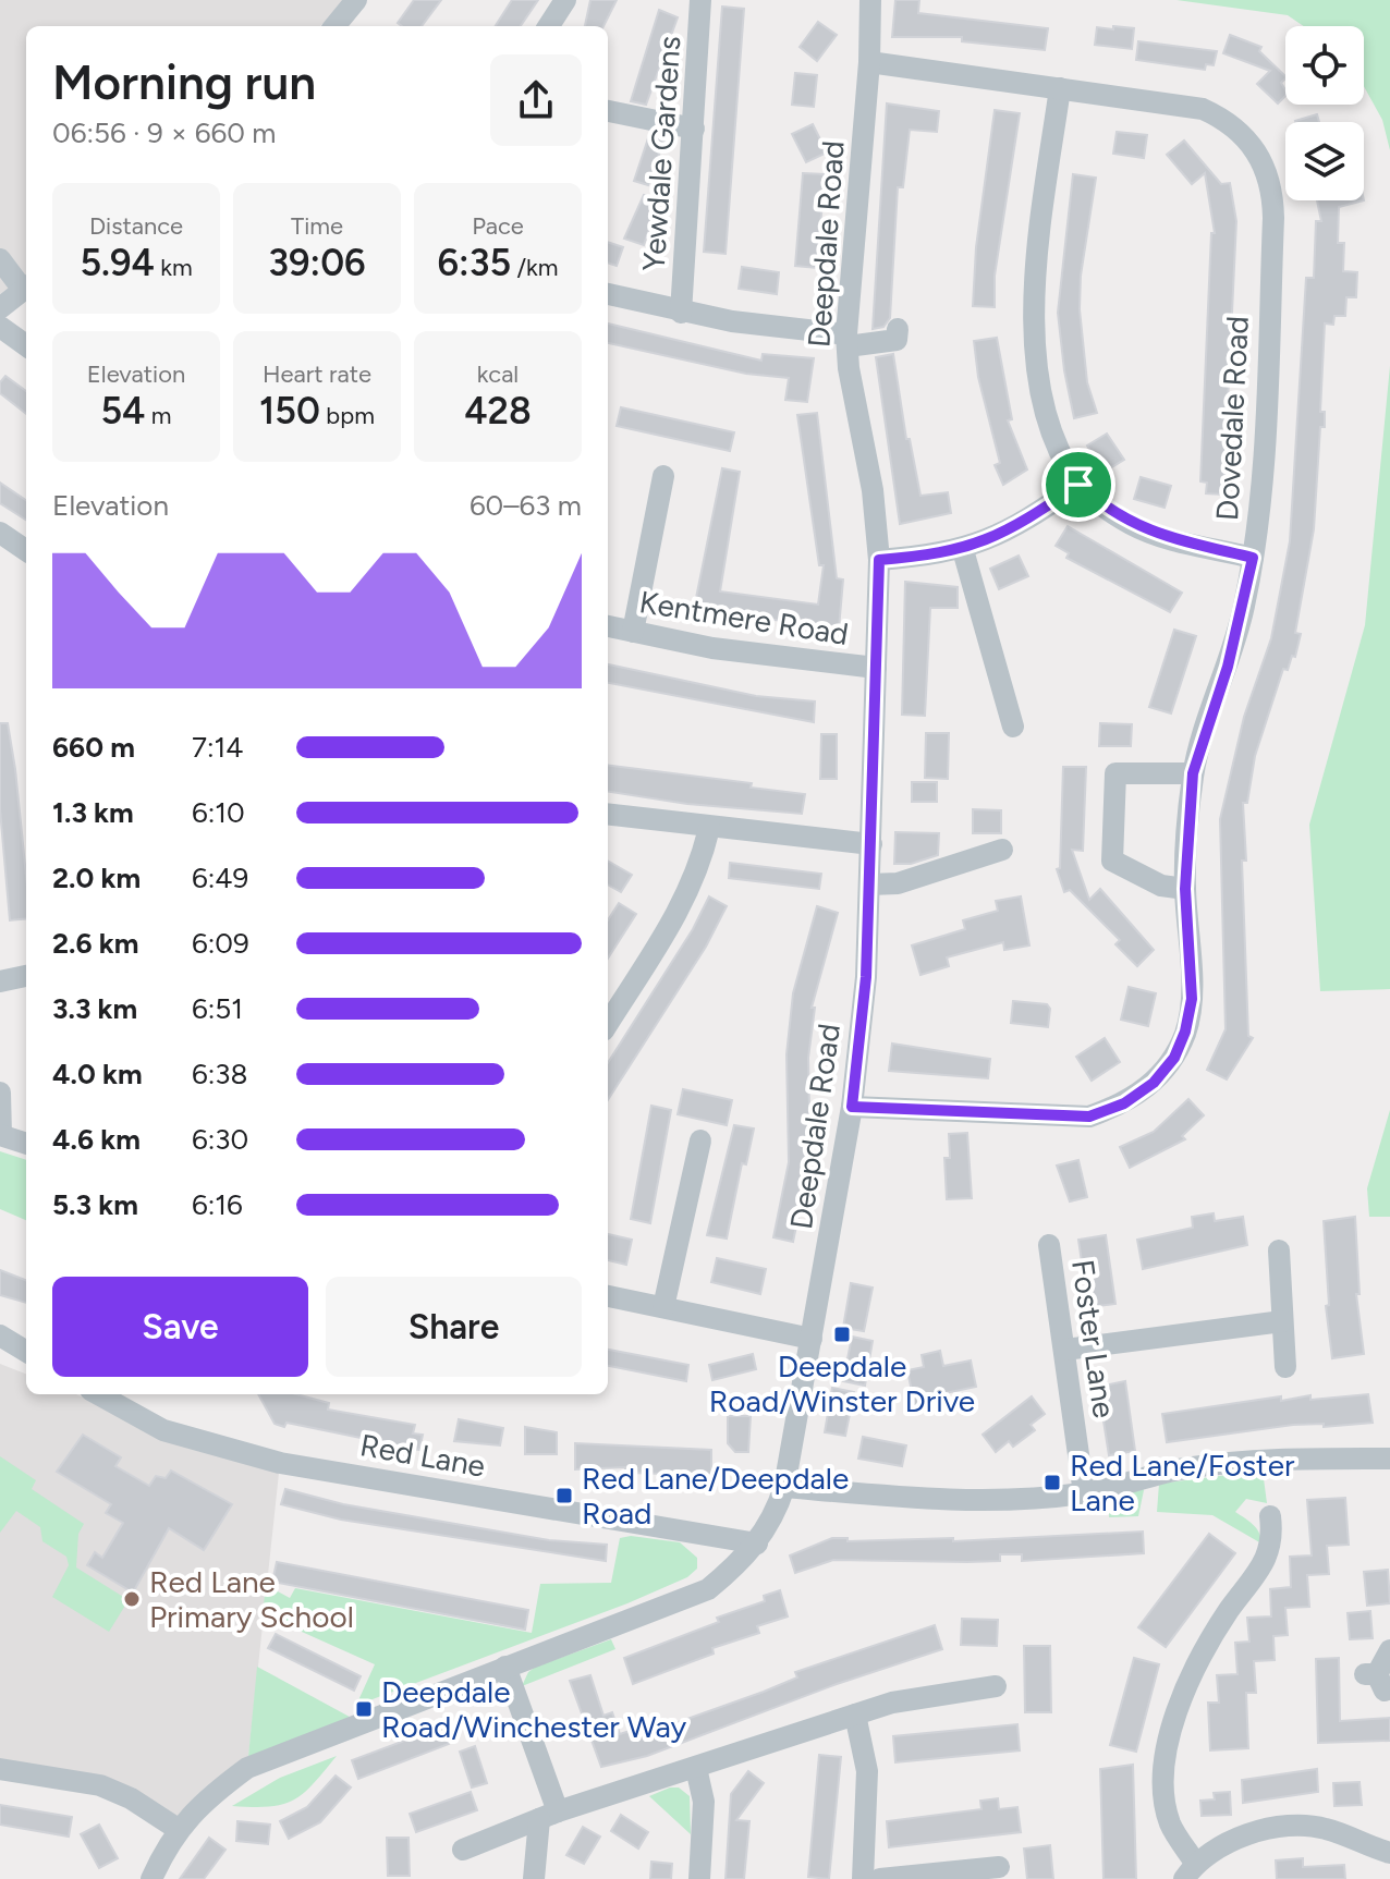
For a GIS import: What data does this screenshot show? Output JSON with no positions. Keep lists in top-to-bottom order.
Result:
{
  "streets": {
    "street": [
      "Yewdale Gardens",
      "Deepdale Road",
      "Dovedale Road",
      "Kentmere Road",
      "Foster Lane",
      "Red Lane"
    ]
  },
  "crossings": [
    ["Deepdale Road", "Dovedale Road"],
    ["Deepdale Road", "Kentmere Road"],
    ["Deepdale Road", "Red Lane"]
  ],
  "places": {
    "transit": [
      "Deepdale Road/Winster Drive",
      "Red Lane/Foster Lane",
      "Red Lane/Deepdale Road",
      "Deepdale Road/Winchester Way"
    ],
    "other": ["Red Lane Primary School"]
  },
  "page": {
    "heading": ["Morning run", "06:56 · 9 × 660 m"],
    "stats": [
      ["Distance", "5.94 km"],
      ["Time", "39:06"],
      ["Pace", "6:35 /km"],
      ["Elevation", "54 m"],
      ["Heart rate", "150 bpm"],
      ["kcal", "428"]
    ],
    "chart": ["Elevation", "60–63 m"],
    "list": [
      {
        "name": "660 m",
        "note": "7:14"
      },
      {
        "name": "1.3 km",
        "note": "6:10"
      },
      {
        "name": "2.0 km",
        "note": "6:49"
      },
      {
        "name": "2.6 km",
        "note": "6:09"
      },
      {
        "name": "3.3 km",
        "note": "6:51"
      },
      {
        "name": "4.0 km",
        "note": "6:38"
      },
      {
        "name": "4.6 km",
        "note": "6:30"
      },
      {
        "name": "5.3 km",
        "note": "6:16"
      }
    ],
    "buttons": ["Save", "Share"]
  }
}
